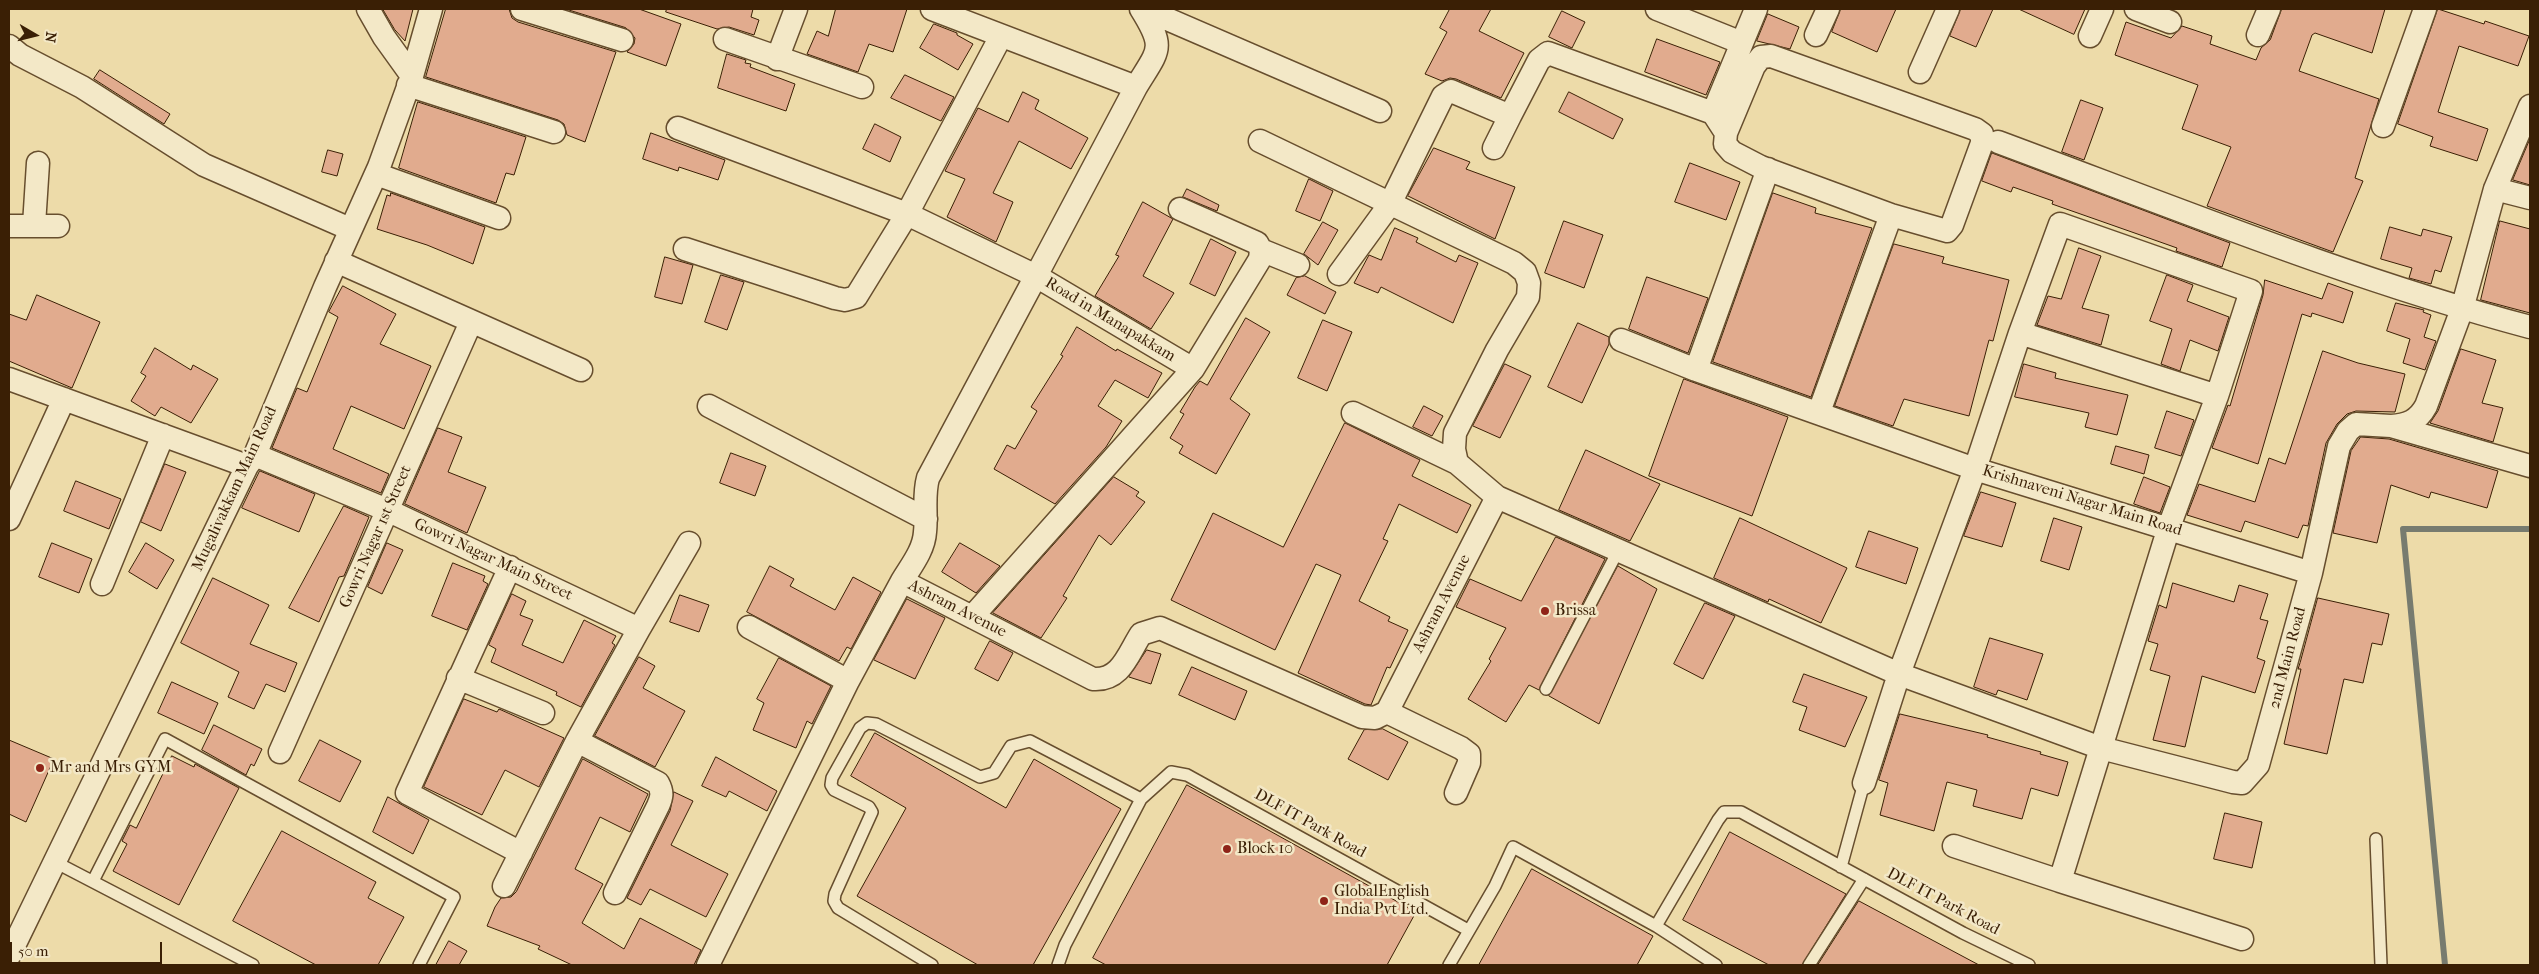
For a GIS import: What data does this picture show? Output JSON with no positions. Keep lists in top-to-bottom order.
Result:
{
  "streets": {
    "street": [
      "Road in Manapakkam",
      "Mugalivakkam Main Road",
      "Krishnaveni Nagar Main Road",
      "Gowri Nagar 1st Street",
      "Gowri Nagar Main Street",
      "Ashram Avenue",
      "2nd Main Road"
    ],
    "lane": ["DLF IT Park Road"]
  },
  "crossings": [
    ["Road in Manapakkam", "Ashram Avenue"],
    ["Mugalivakkam Main Road", "Gowri Nagar Main Street"],
    ["Krishnaveni Nagar Main Road", "2nd Main Road"],
    ["Gowri Nagar 1st Street", "Gowri Nagar Main Street"]
  ],
  "places": [
    "Brissa",
    "Mr and Mrs GYM",
    "Block 10",
    "GlobalEnglish India Pvt Ltd."
  ],
  "scale_bar": "50 m",
  "north": "right"
}
